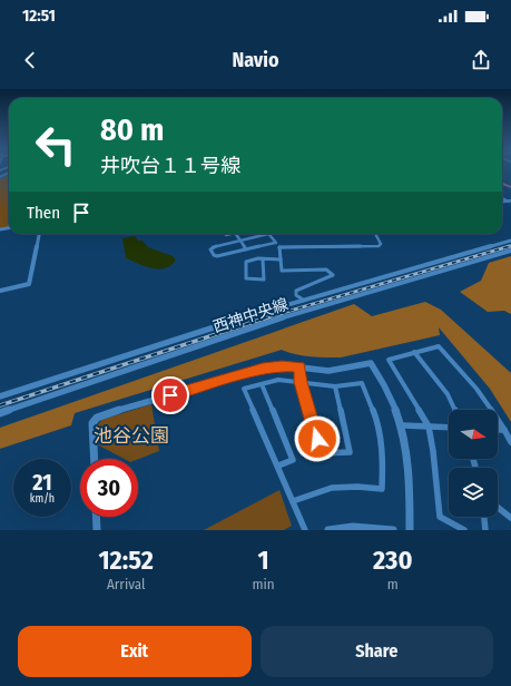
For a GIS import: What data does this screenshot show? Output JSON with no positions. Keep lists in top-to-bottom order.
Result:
{
  "streets": {
    "street": ["西神中央線"]
  },
  "parks": ["池谷公園"],
  "north": "right",
  "page": {
    "status": "12:51",
    "header": "Navio",
    "turn": ["80 m", "井吹台１１号線"],
    "then": "Then",
    "speed": "21 km/h",
    "limit": "30",
    "eta": [
      "12:52",
      "Arrival",
      "1",
      "min",
      "230",
      "m"
    ],
    "buttons": ["Exit", "Share"]
  }
}
